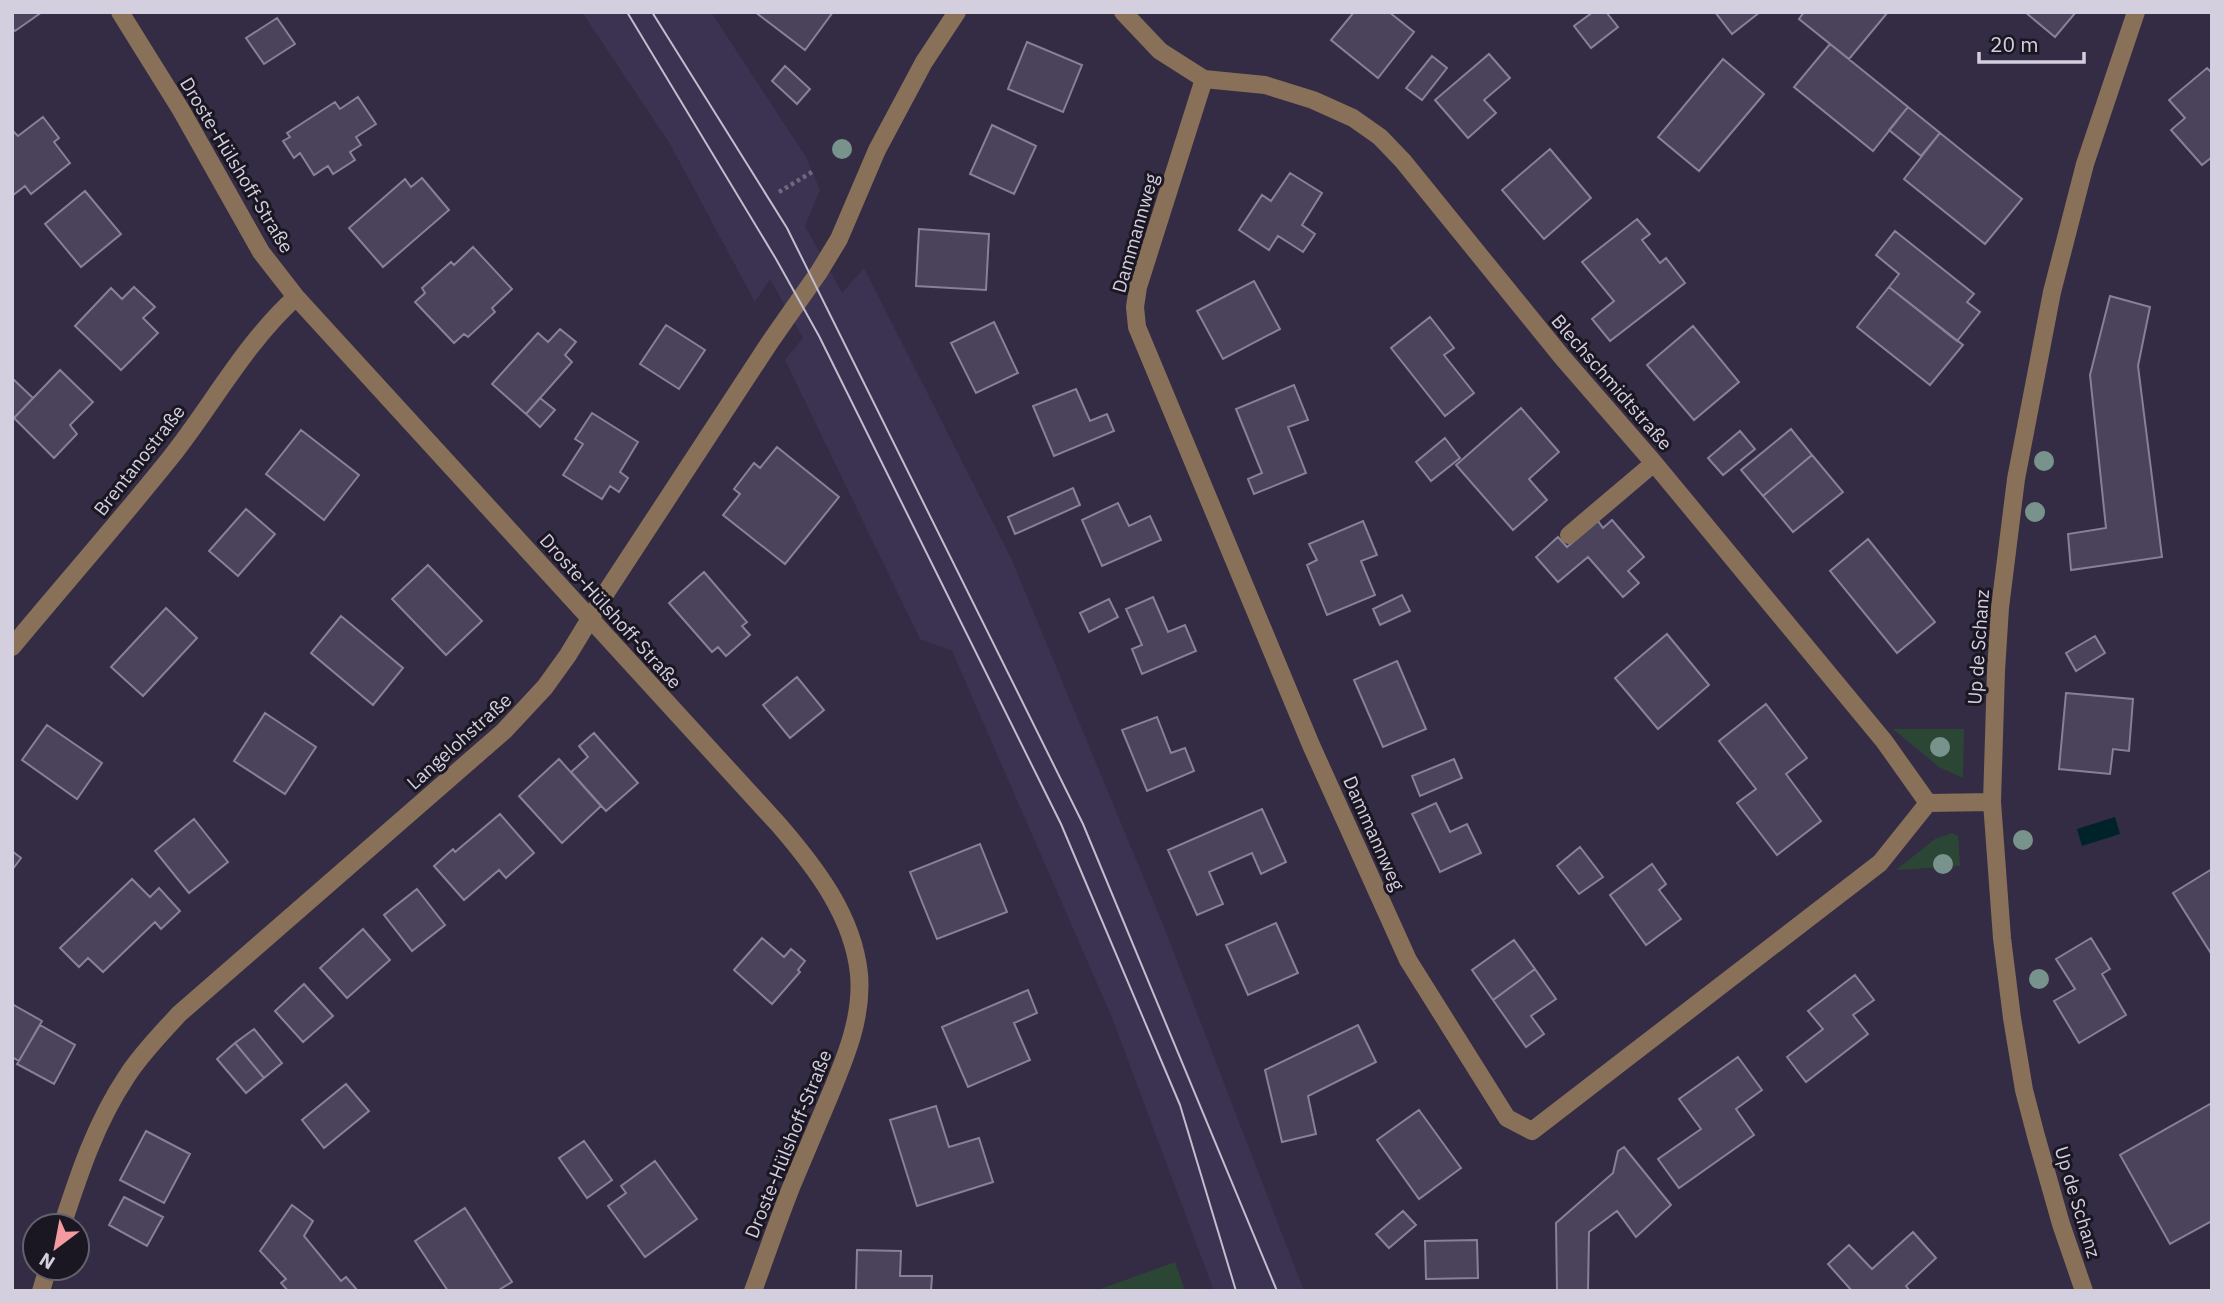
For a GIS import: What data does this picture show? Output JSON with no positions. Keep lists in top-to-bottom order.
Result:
{
  "streets": {
    "street": [
      "Droste-Hülshoff-Straße",
      "Dammannweg",
      "Blechschmidtstraße",
      "Brentanostraße",
      "Up de Schanz",
      "Langelohstraße"
    ]
  },
  "crossings": [
    ["Droste-Hülshoff-Straße", "Brentanostraße"],
    ["Droste-Hülshoff-Straße", "Langelohstraße"],
    ["Dammannweg", "Blechschmidtstraße"]
  ],
  "scale_bar": "20 m",
  "north": "bottom left"
}
